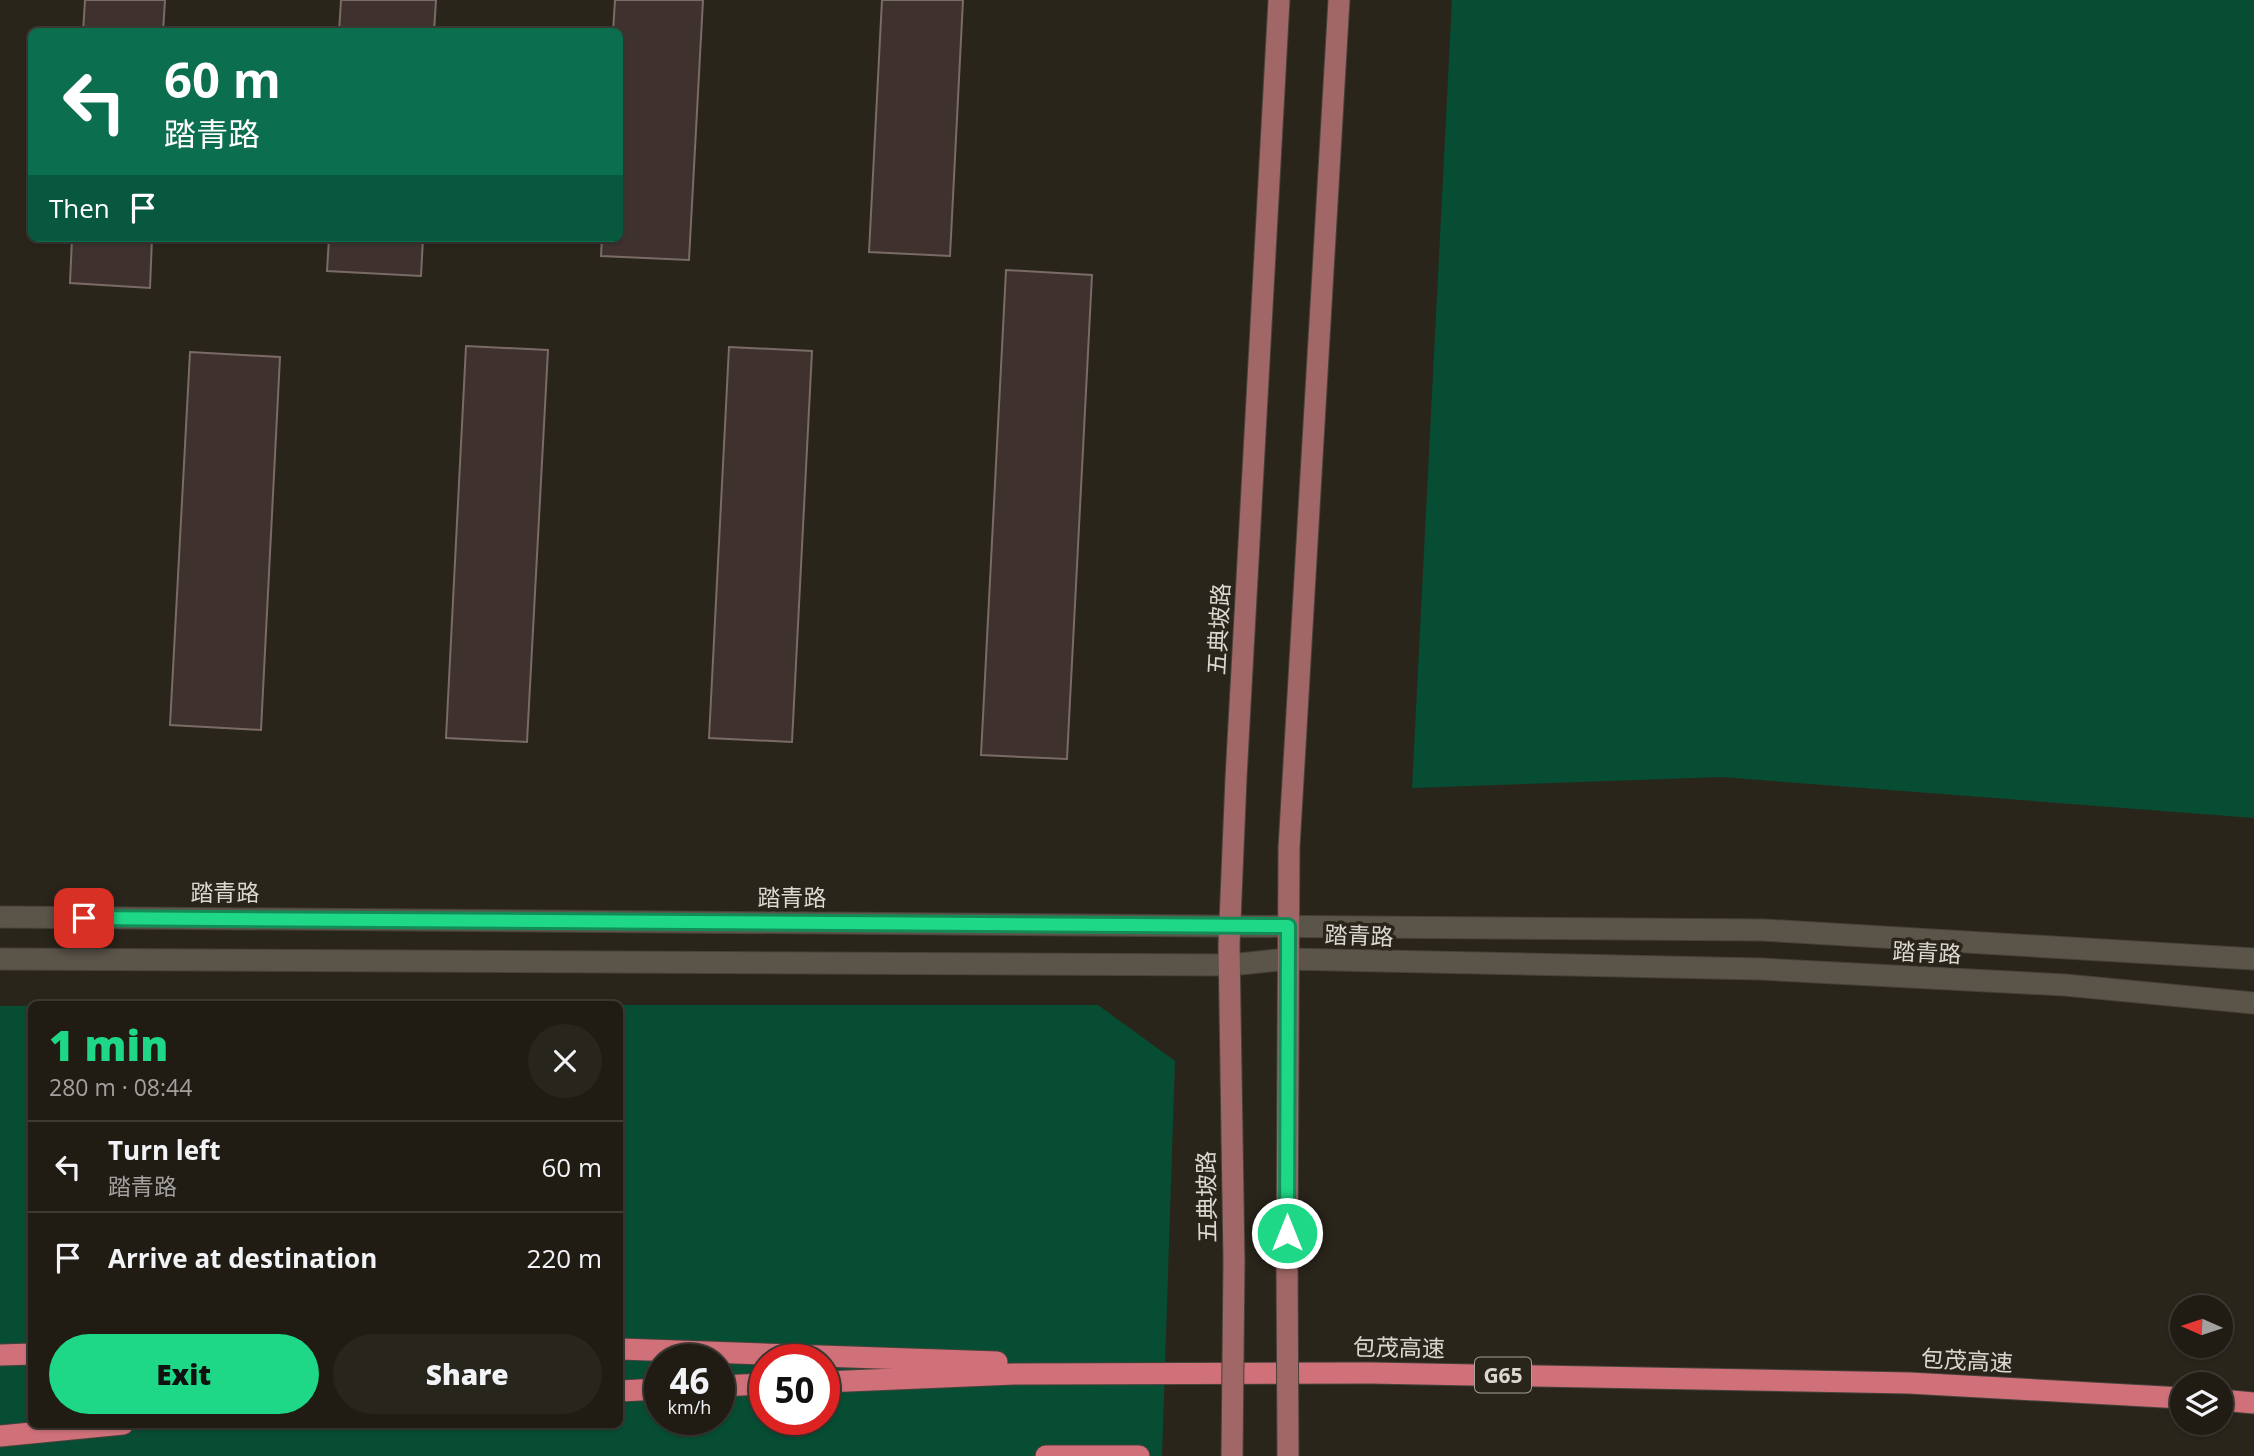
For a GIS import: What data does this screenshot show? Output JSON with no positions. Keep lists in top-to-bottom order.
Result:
{
  "streets": {
    "highway": ["包茂高速", "G65"],
    "main road": ["五典坡路"],
    "street": ["踏青路"]
  },
  "crossings": [
    ["五典坡路", "踏青路"]
  ],
  "north": "left",
  "page": {
    "turn": ["60 m", "踏青路"],
    "then": "Then",
    "heading": ["1 min", "280 m · 08:44"],
    "list": [
      {
        "name": "Turn left",
        "note": "踏青路",
        "value": "60 m"
      },
      {
        "name": "Arrive at destination",
        "value": "220 m"
      }
    ],
    "buttons": ["Exit", "Share"],
    "speed": "46 km/h",
    "limit": "50"
  }
}
